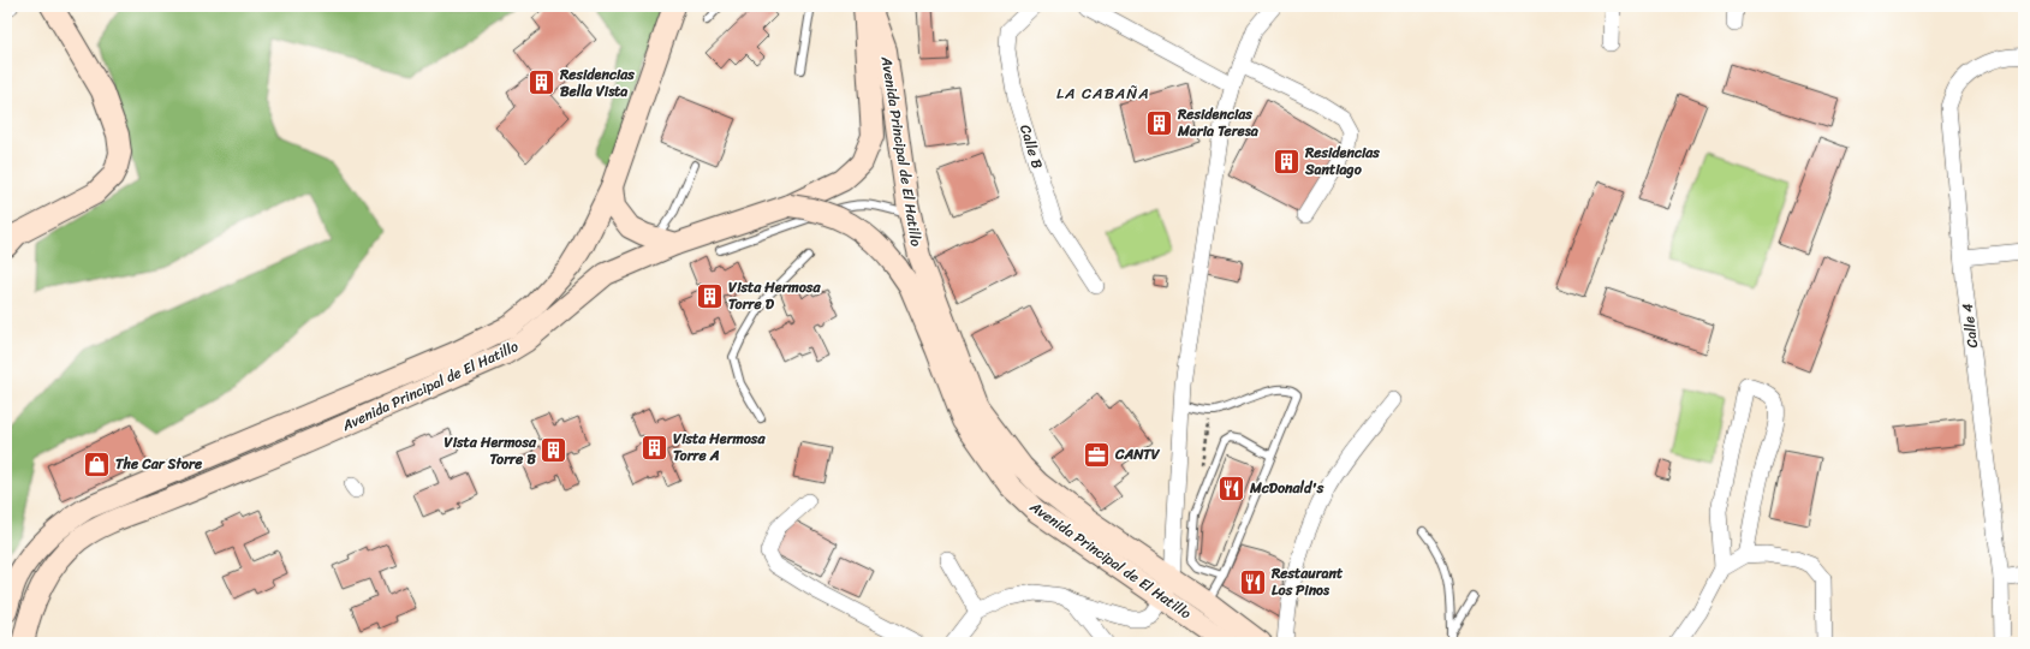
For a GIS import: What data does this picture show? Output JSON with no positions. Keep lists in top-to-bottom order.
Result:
{
  "streets": {
    "main road": ["Avenida Principal de El Hatillo"],
    "street": ["Calle B", "Calle 4"]
  },
  "districts": ["LA CABAÑA"],
  "places": {
    "building": [
      "Residencias Bella Vista",
      "Residencias Maria Teresa",
      "Residencias Santiago",
      "Vista Hermosa Torre D",
      "Vista Hermosa Torre A",
      "Vista Hermosa Torre B"
    ],
    "office": ["CANTV"],
    "shop": ["The Car Store"],
    "restaurant": ["McDonald's", "Restaurant Los Pinos"]
  }
}
